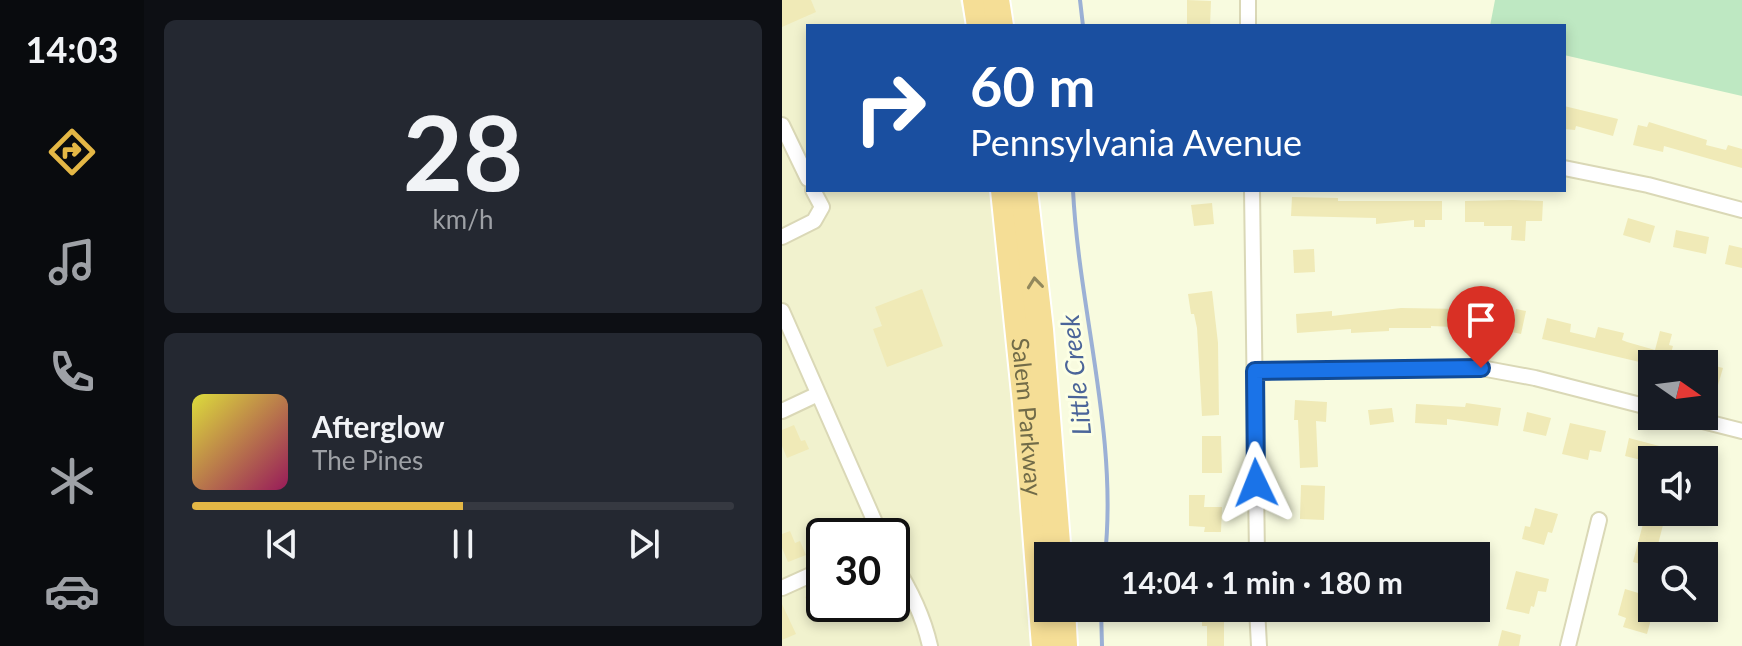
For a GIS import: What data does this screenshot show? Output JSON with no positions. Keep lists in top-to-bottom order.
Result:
{
  "streets": {
    "highway": ["Salem Parkway"]
  },
  "water": ["Little Creek"],
  "north": "right",
  "page": {
    "tabs": "14:03",
    "tile": ["28", "km/h"],
    "turn": ["60 m", "Pennsylvania Avenue"],
    "song": ["Afterglow", "The Pines"],
    "limit": "30",
    "trip": "14:04 · 1 min · 180 m"
  }
}
